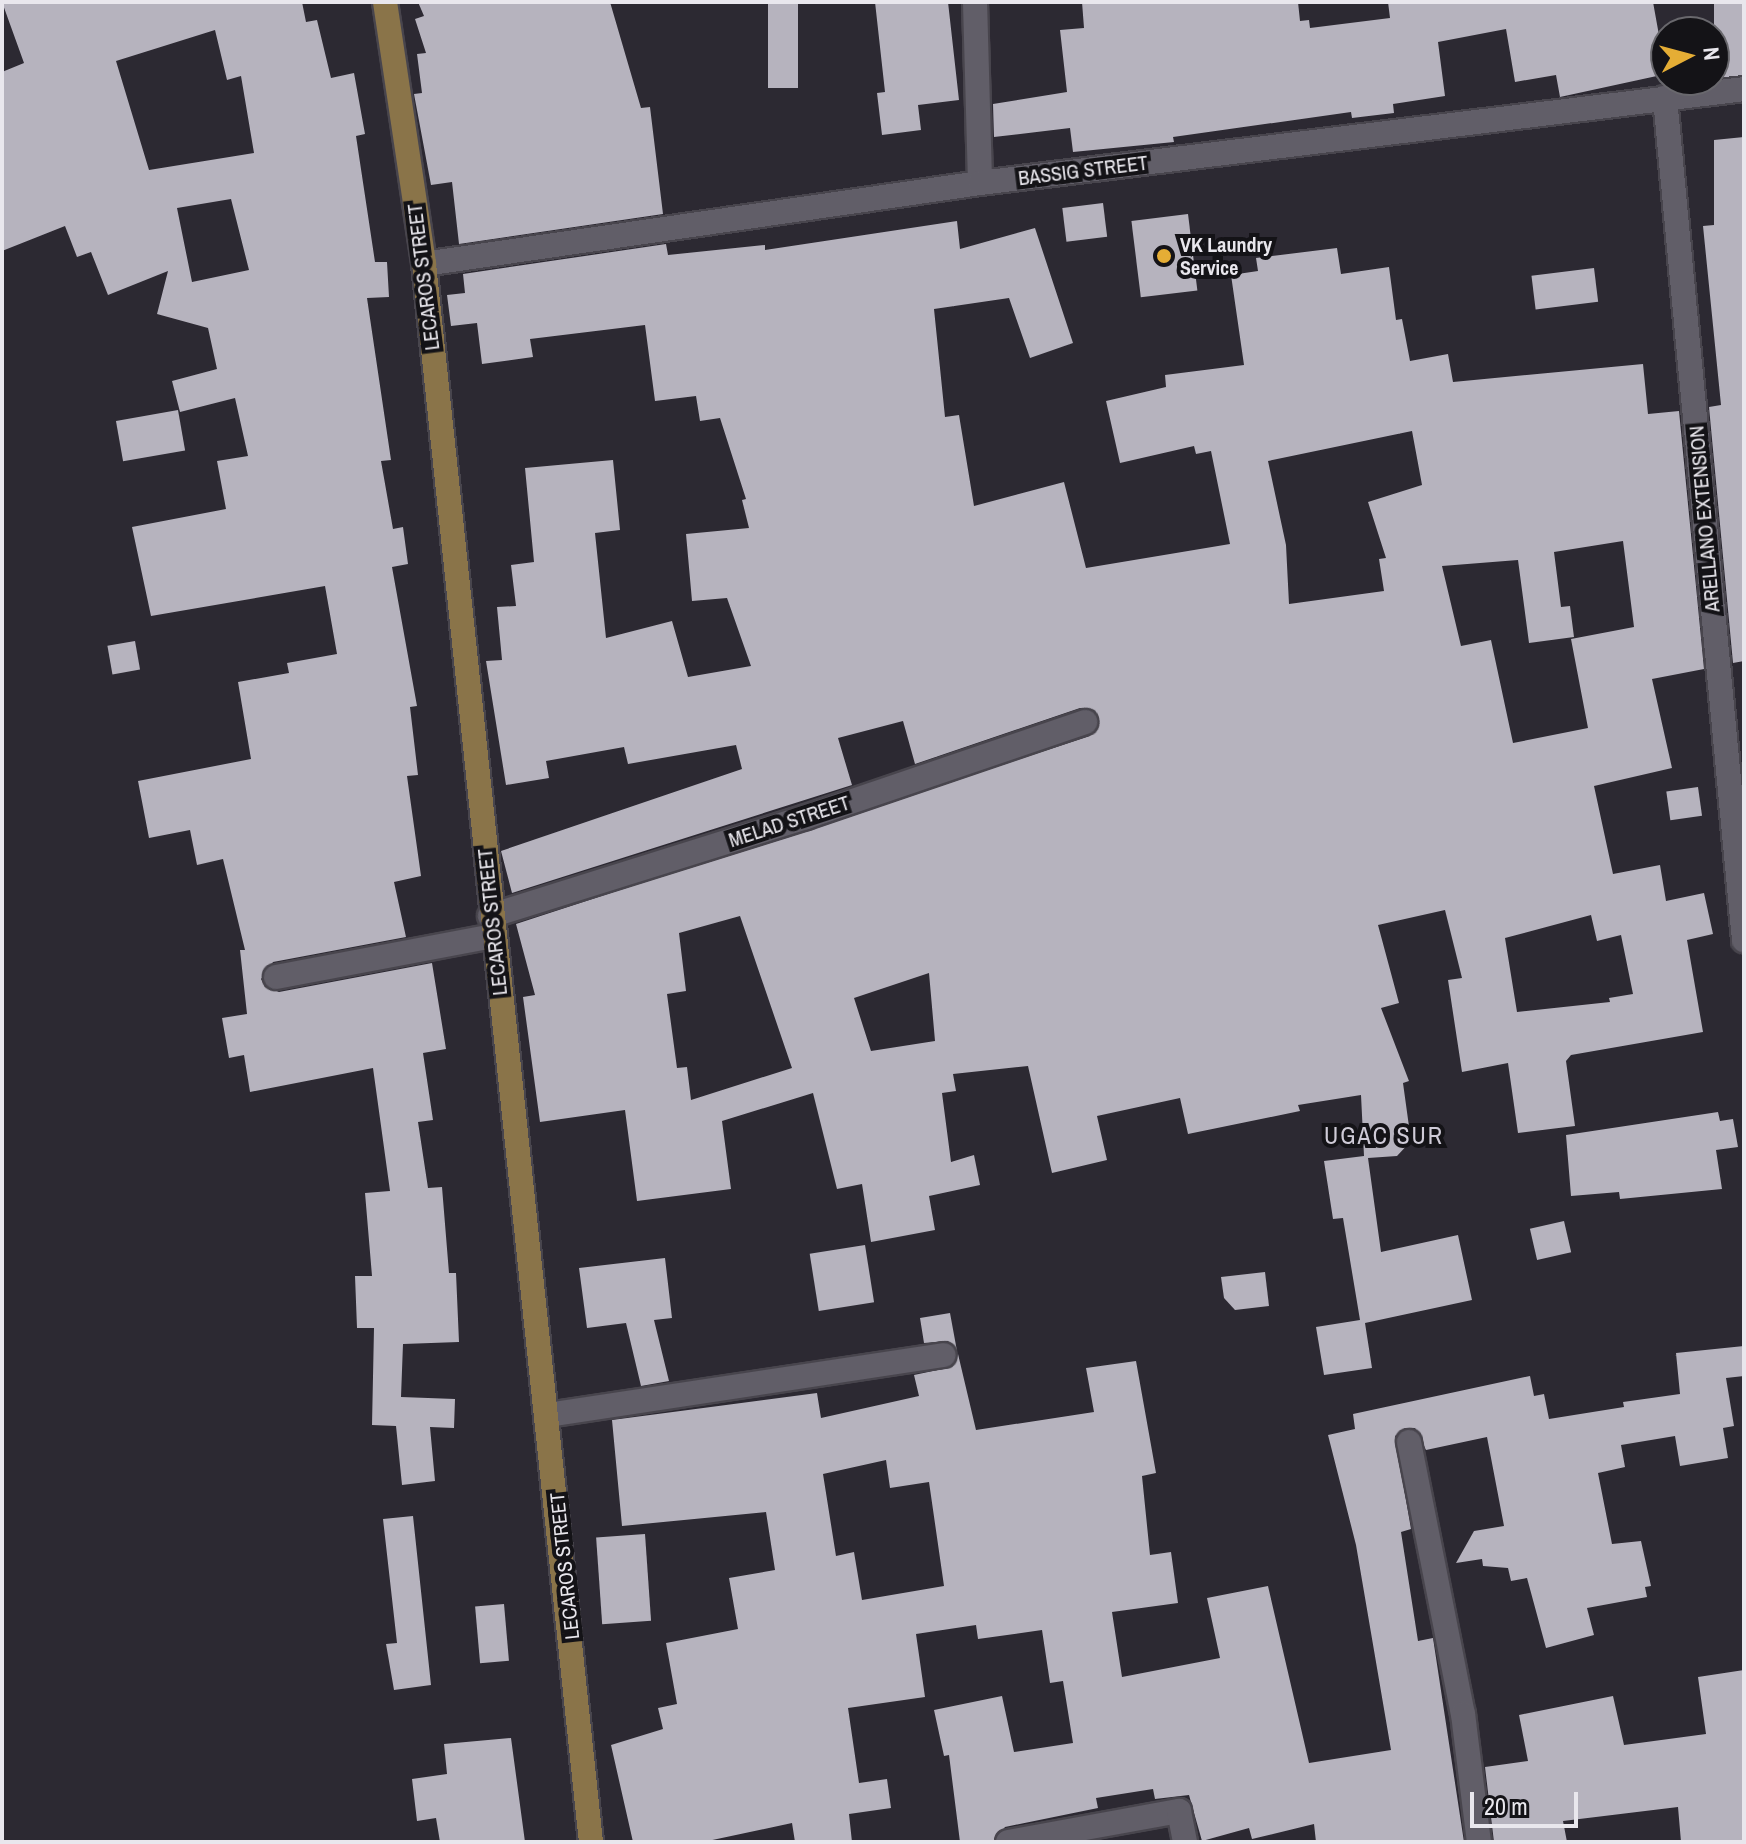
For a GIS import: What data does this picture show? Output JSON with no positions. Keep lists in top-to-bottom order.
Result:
{
  "streets": {
    "street": [
      "BASSIG STREET",
      "LECAROS STREET",
      "ARELLANO EXTENSION",
      "MELAD STREET"
    ]
  },
  "crossings": [
    ["BASSIG STREET", "LECAROS STREET"],
    ["BASSIG STREET", "ARELLANO EXTENSION"],
    ["LECAROS STREET", "MELAD STREET"]
  ],
  "districts": ["UGAC SUR"],
  "places": ["VK Laundry Service"],
  "scale_bar": "20 m",
  "north": "right"
}
